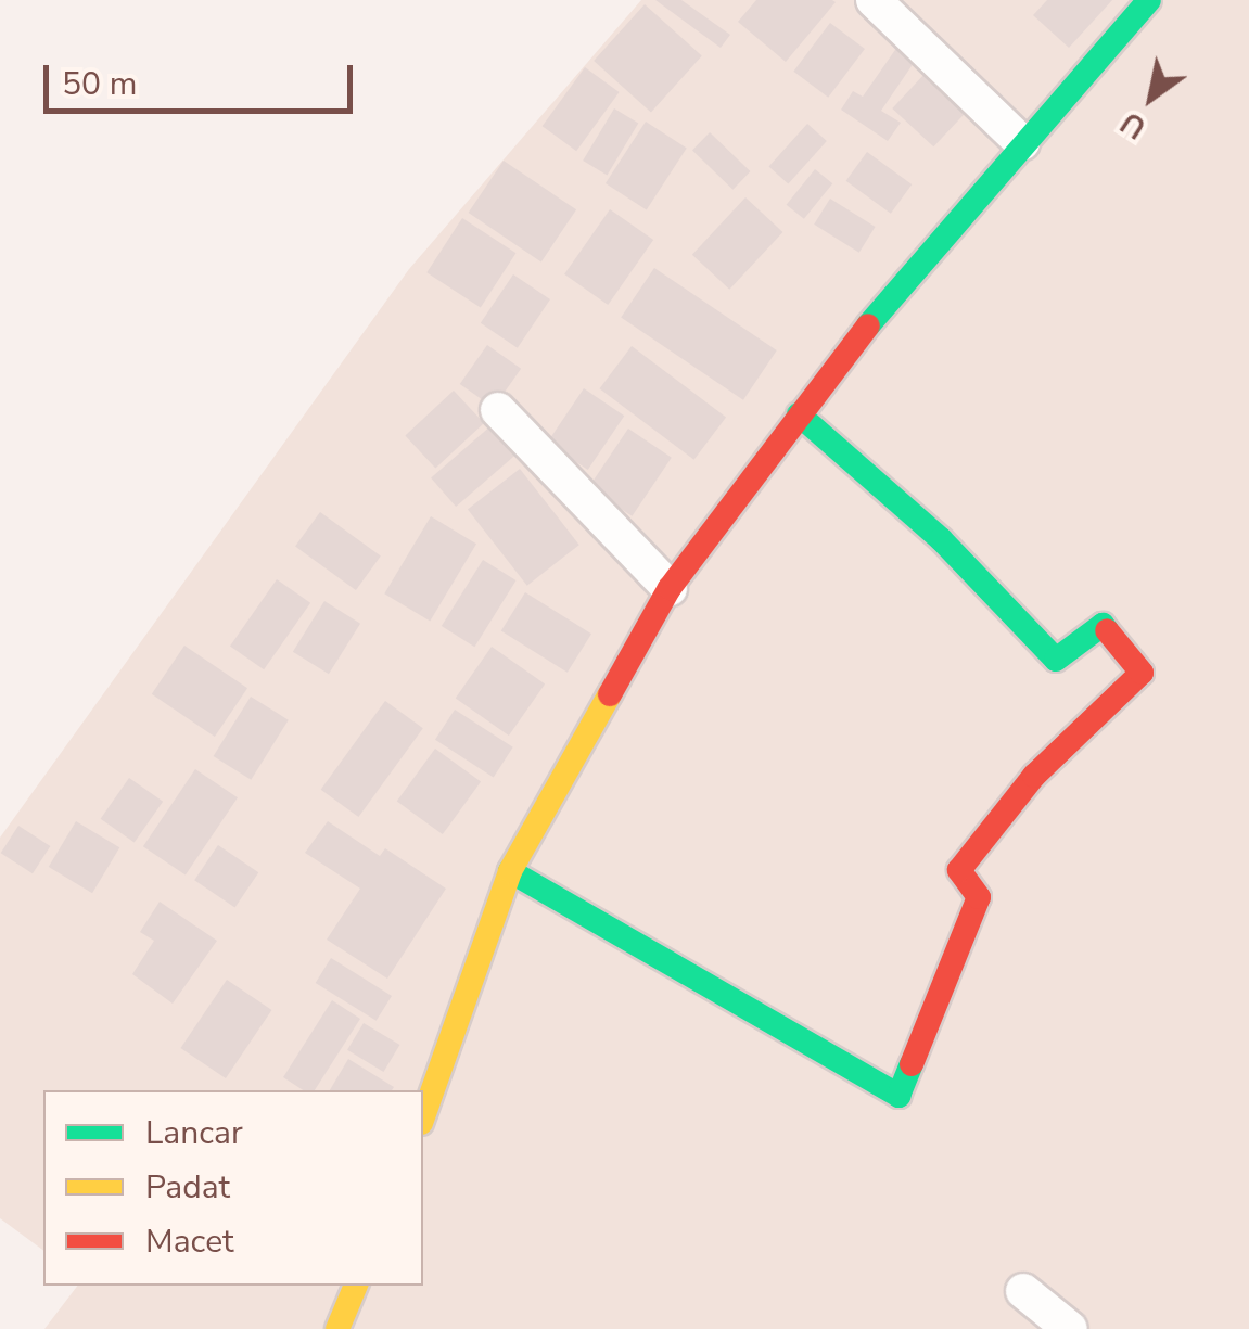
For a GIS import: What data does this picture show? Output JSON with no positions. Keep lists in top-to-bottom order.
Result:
{
  "legend": ["Lancar", "Padat", "Macet"],
  "scale_bar": "50 m",
  "north": "bottom left"
}
